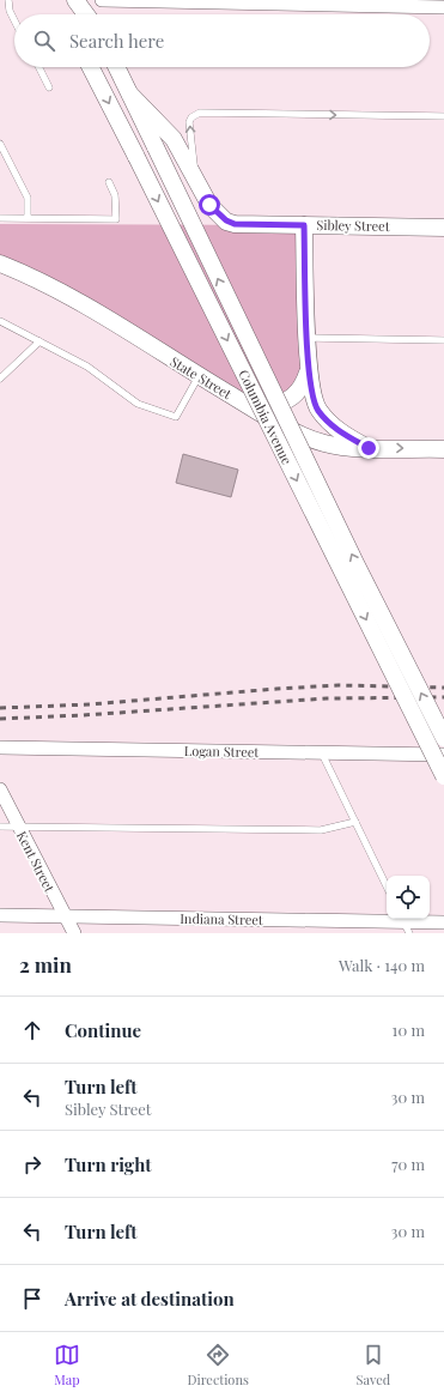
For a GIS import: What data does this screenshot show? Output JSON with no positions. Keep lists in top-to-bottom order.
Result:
{
  "streets": {
    "street": [
      "Sibley Street",
      "State Street",
      "Columbia Avenue",
      "Logan Street",
      "Kent Street",
      "Indiana Street"
    ]
  },
  "crossings": [
    ["Kent Street", "Indiana Street"]
  ],
  "page": {
    "search": "Search here",
    "heading": ["2 min", "Walk · 140 m"],
    "list": [
      ["Continue", "10 m"],
      ["Turn left", "Sibley Street", "30 m"],
      ["Turn right", "70 m"],
      ["Turn left", "30 m"],
      "Arrive at destination"
    ],
    "nav": ["Map", "Directions", "Saved"]
  }
}
